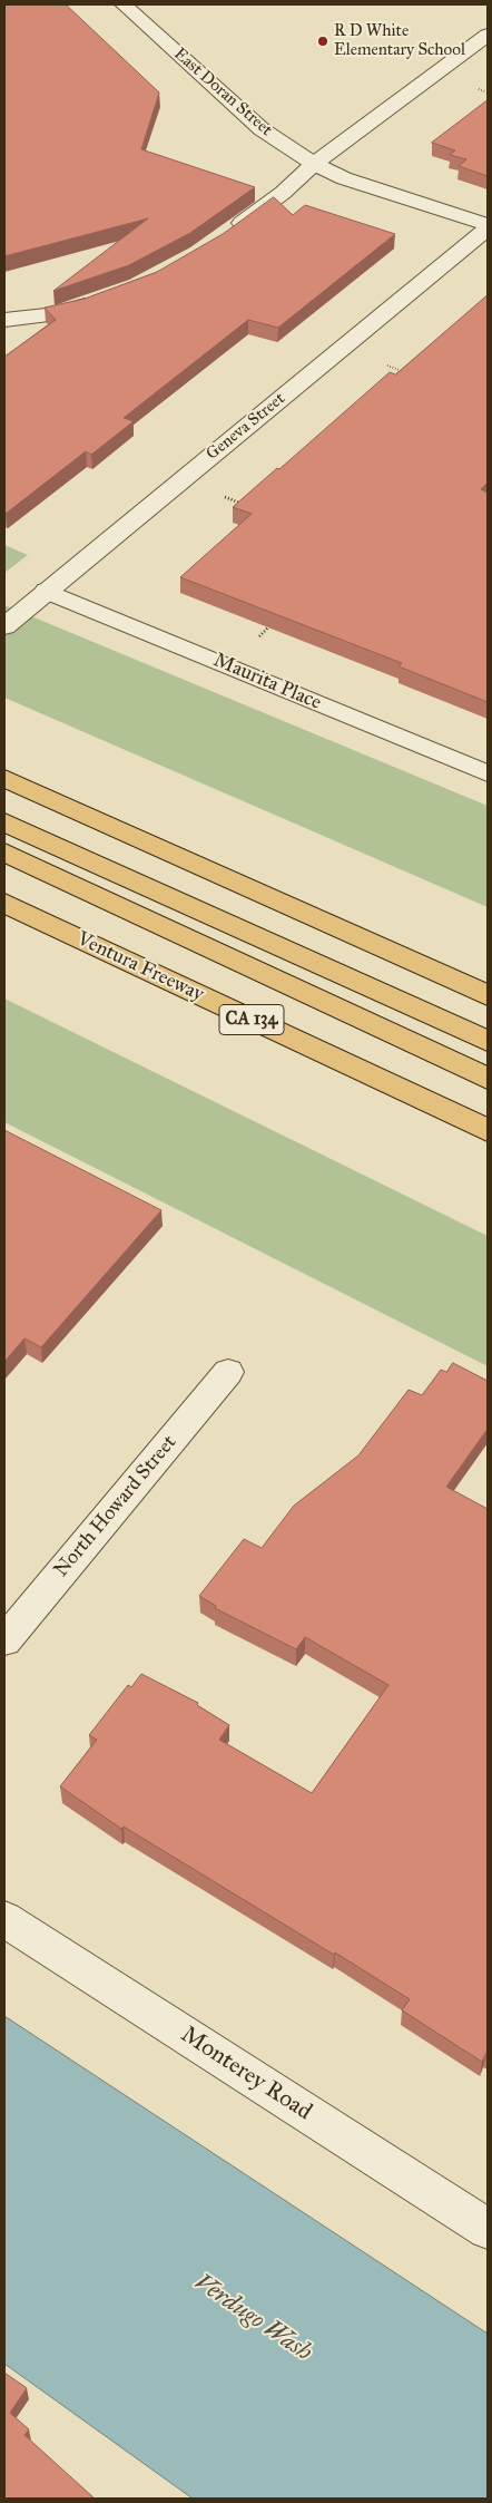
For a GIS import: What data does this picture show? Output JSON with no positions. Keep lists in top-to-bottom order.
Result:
{
  "streets": {
    "highway": ["Ventura Freeway", "CA 134"],
    "street": [
      "East Doran Street",
      "Geneva Street",
      "Maurita Place",
      "North Howard Street",
      "Monterey Road"
    ]
  },
  "crossings": [
    ["East Doran Street", "Geneva Street"],
    ["Geneva Street", "Maurita Place"]
  ],
  "water": ["Verdugo Wash"],
  "places": ["R D White Elementary School"]
}
